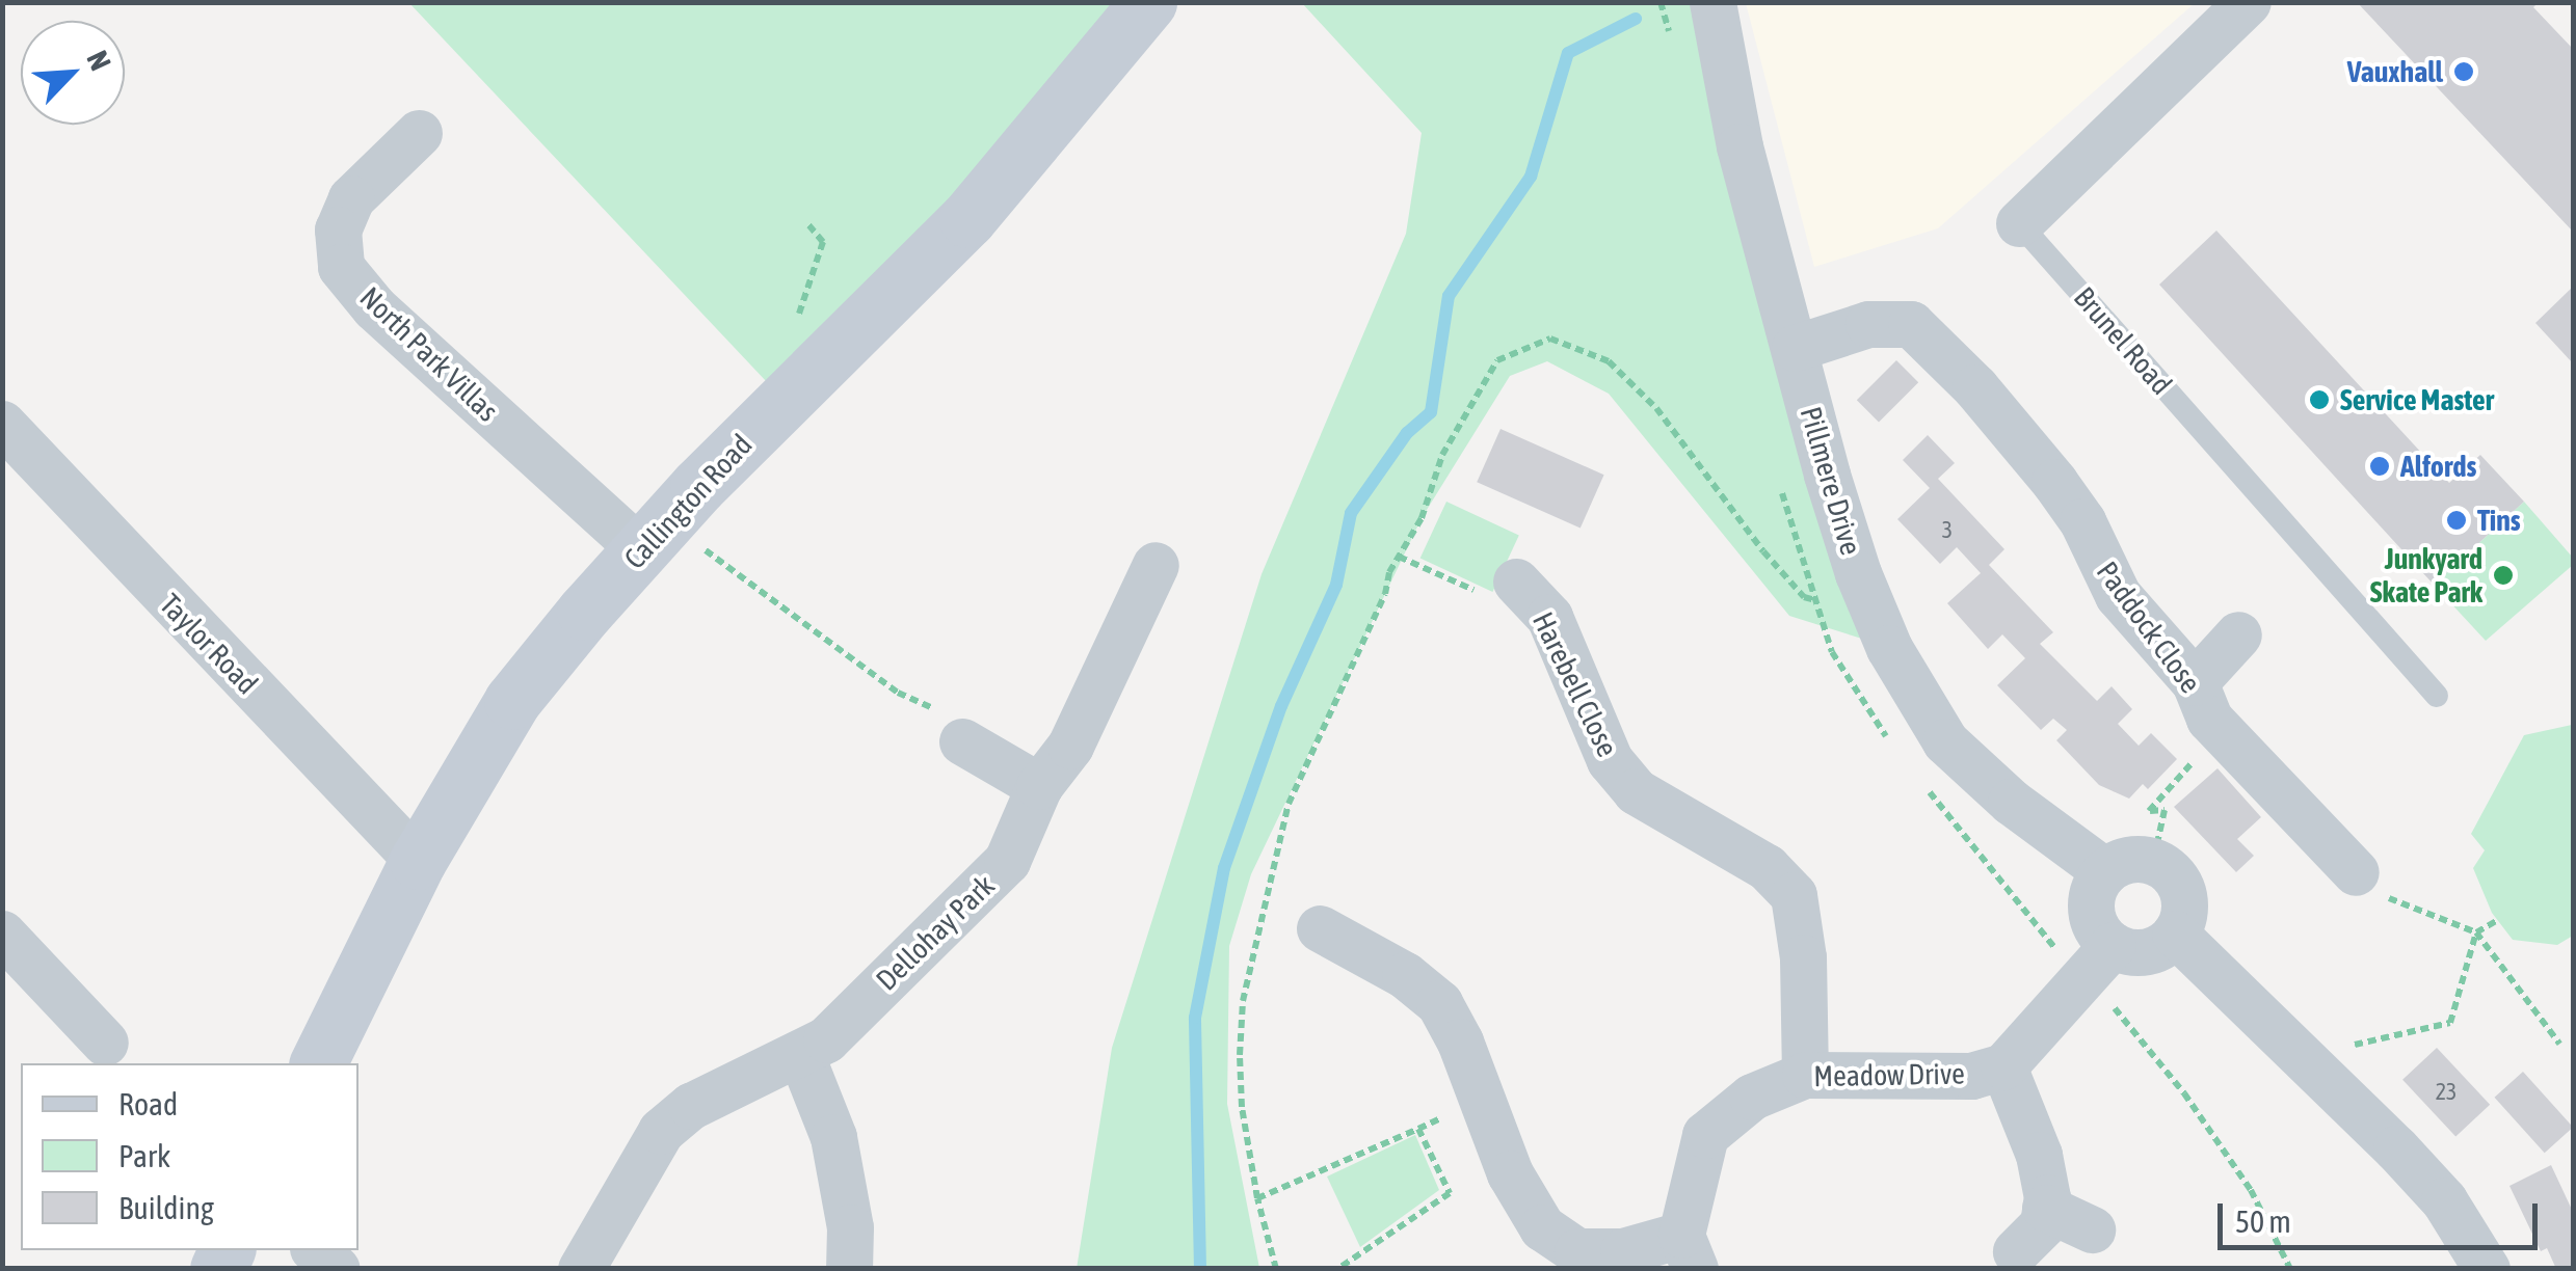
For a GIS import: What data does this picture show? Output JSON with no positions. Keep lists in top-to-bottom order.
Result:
{
  "streets": {
    "main road": ["Callington Road"],
    "street": [
      "Brunel Road",
      "North Park Villas",
      "Pillmere Drive",
      "Paddock Close",
      "Taylor Road",
      "Harebell Close",
      "Dellohay Park",
      "Meadow Drive"
    ]
  },
  "crossings": [
    ["North Park Villas", "Callington Road"],
    ["Pillmere Drive", "Paddock Close"],
    ["Pillmere Drive", "Meadow Drive"],
    ["Callington Road", "Taylor Road"],
    ["Harebell Close", "Meadow Drive"]
  ],
  "places": [
    "Vauxhall",
    "Service Master",
    "Alfords",
    "Tins",
    "Junkyard Skate Park"
  ],
  "house_numbers": ["3", "23"],
  "legend": ["Road", "Park", "Building"],
  "scale_bar": "50 m",
  "north": "top right"
}
